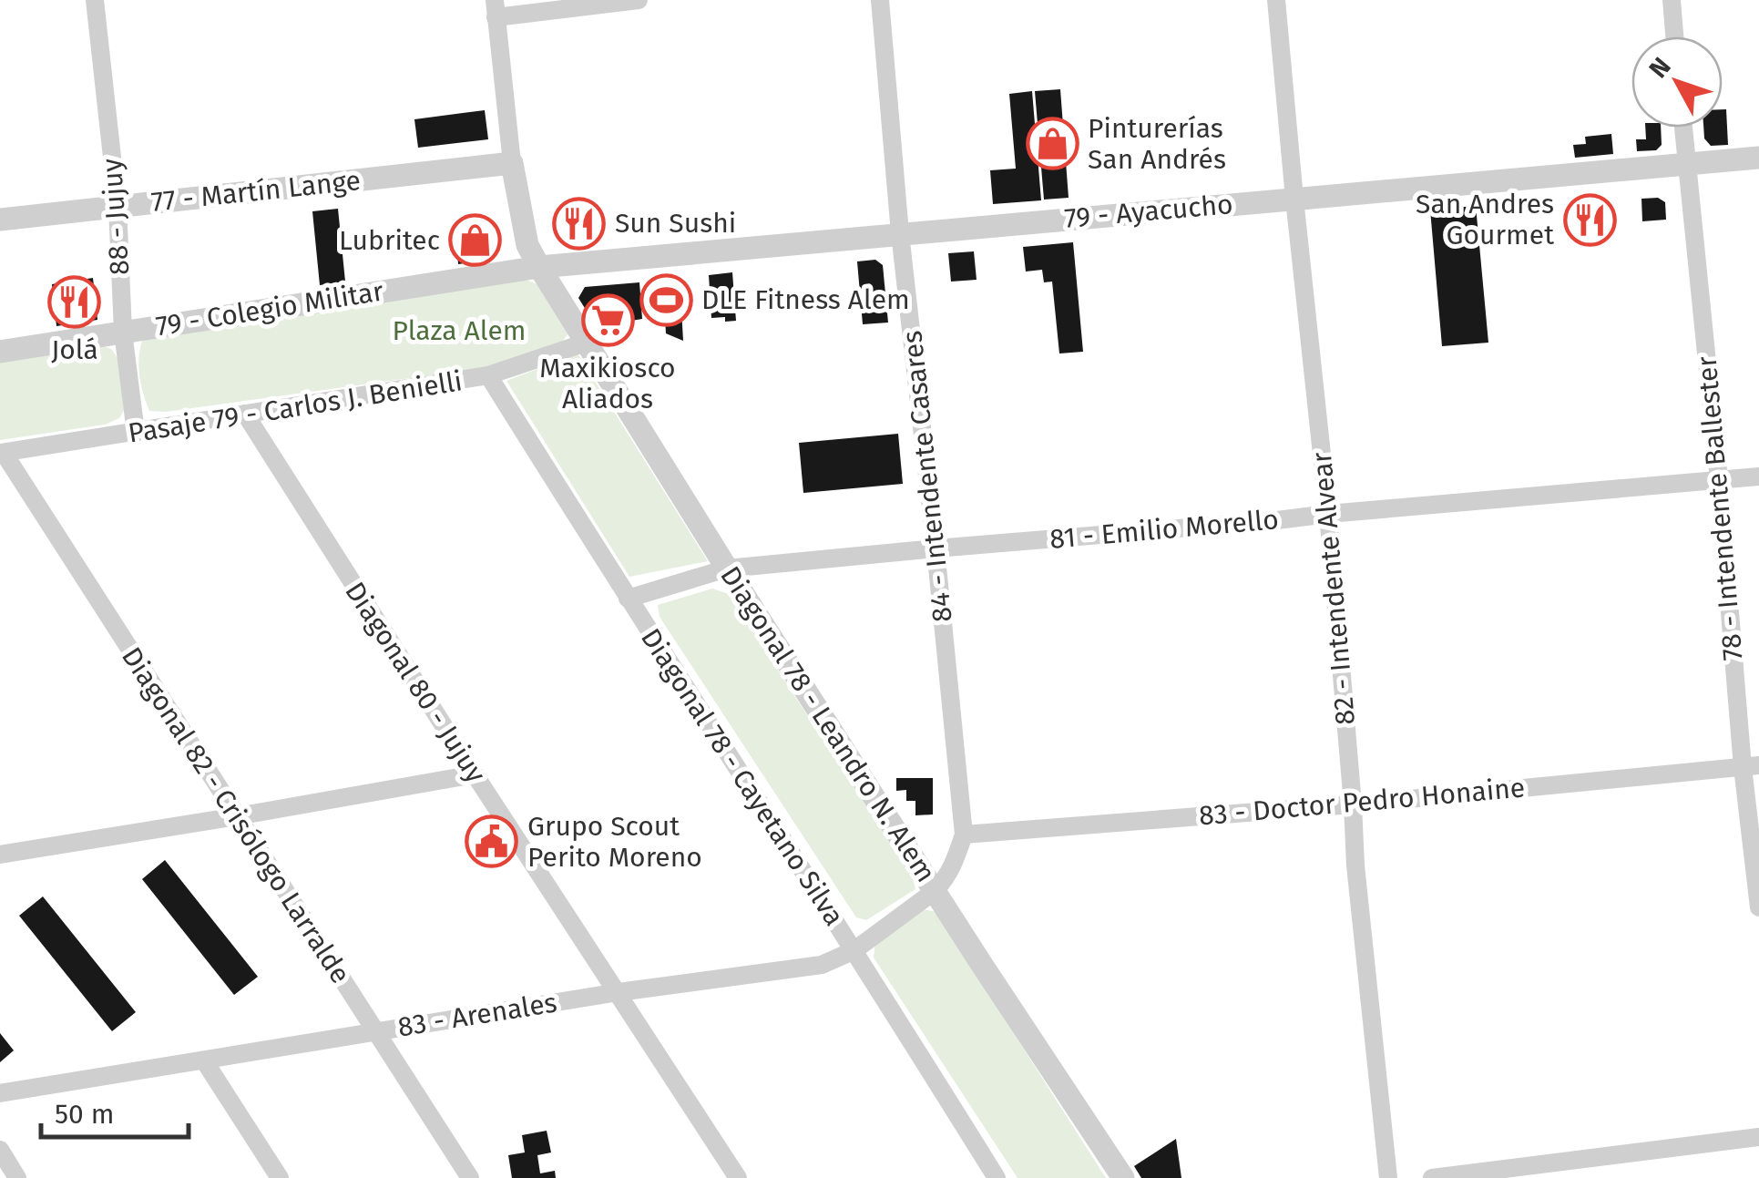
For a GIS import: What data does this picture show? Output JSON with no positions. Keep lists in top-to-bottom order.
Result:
{
  "streets": {
    "street": [
      "77 - Martín Lange",
      "79 - Ayacucho",
      "88 - Jujuy",
      "79 - Colegio Militar",
      "Pasaje 79 - Carlos J. Benielli",
      "84 - Intendente Casares",
      "78 - Intendente Ballester",
      "81 - Emilio Morello",
      "82 - Intendente Alvear",
      "Diagonal 80 - Jujuy",
      "Diagonal 78 - Leandro N. Alem",
      "Diagonal 78 - Cayetano Silva",
      "83 - Doctor Pedro Honaine",
      "Diagonal 82 - Crisólogo Larralde",
      "83 - Arenales"
    ]
  },
  "crossings": [
    ["77 - Martín Lange", "88 - Jujuy"],
    ["77 - Martín Lange", "Diagonal 78 - Leandro N. Alem"],
    ["79 - Ayacucho", "79 - Colegio Militar"],
    ["79 - Ayacucho", "84 - Intendente Casares"],
    ["79 - Ayacucho", "78 - Intendente Ballester"],
    ["79 - Ayacucho", "82 - Intendente Alvear"],
    ["79 - Ayacucho", "Diagonal 78 - Leandro N. Alem"],
    ["88 - Jujuy", "79 - Colegio Militar"],
    ["88 - Jujuy", "Pasaje 79 - Carlos J. Benielli"],
    ["79 - Colegio Militar", "Diagonal 78 - Leandro N. Alem"],
    ["Pasaje 79 - Carlos J. Benielli", "Diagonal 80 - Jujuy"],
    ["Pasaje 79 - Carlos J. Benielli", "Diagonal 78 - Leandro N. Alem"],
    ["Pasaje 79 - Carlos J. Benielli", "Diagonal 78 - Cayetano Silva"],
    ["Pasaje 79 - Carlos J. Benielli", "Diagonal 82 - Crisólogo Larralde"],
    ["84 - Intendente Casares", "81 - Emilio Morello"],
    ["84 - Intendente Casares", "Diagonal 78 - Leandro N. Alem"],
    ["84 - Intendente Casares", "83 - Doctor Pedro Honaine"],
    ["84 - Intendente Casares", "83 - Arenales"],
    ["78 - Intendente Ballester", "81 - Emilio Morello"],
    ["78 - Intendente Ballester", "83 - Doctor Pedro Honaine"],
    ["81 - Emilio Morello", "82 - Intendente Alvear"],
    ["81 - Emilio Morello", "Diagonal 78 - Leandro N. Alem"],
    ["81 - Emilio Morello", "Diagonal 78 - Cayetano Silva"],
    ["82 - Intendente Alvear", "83 - Doctor Pedro Honaine"],
    ["Diagonal 80 - Jujuy", "83 - Arenales"],
    ["Diagonal 78 - Leandro N. Alem", "83 - Arenales"],
    ["Diagonal 78 - Cayetano Silva", "83 - Arenales"],
    ["Diagonal 82 - Crisólogo Larralde", "83 - Arenales"]
  ],
  "parks": ["Plaza Alem"],
  "places": {
    "shop": ["Pinturerías San Andrés", "Lubritec"],
    "restaurant": ["San Andres Gourmet", "Sun Sushi", "Jolá"],
    "sports": ["DLE Fitness Alem"],
    "supermarket": ["Maxikiosco Aliados"],
    "public building": ["Grupo Scout Perito Moreno"]
  },
  "scale_bar": "50 m",
  "north": "top left"
}
